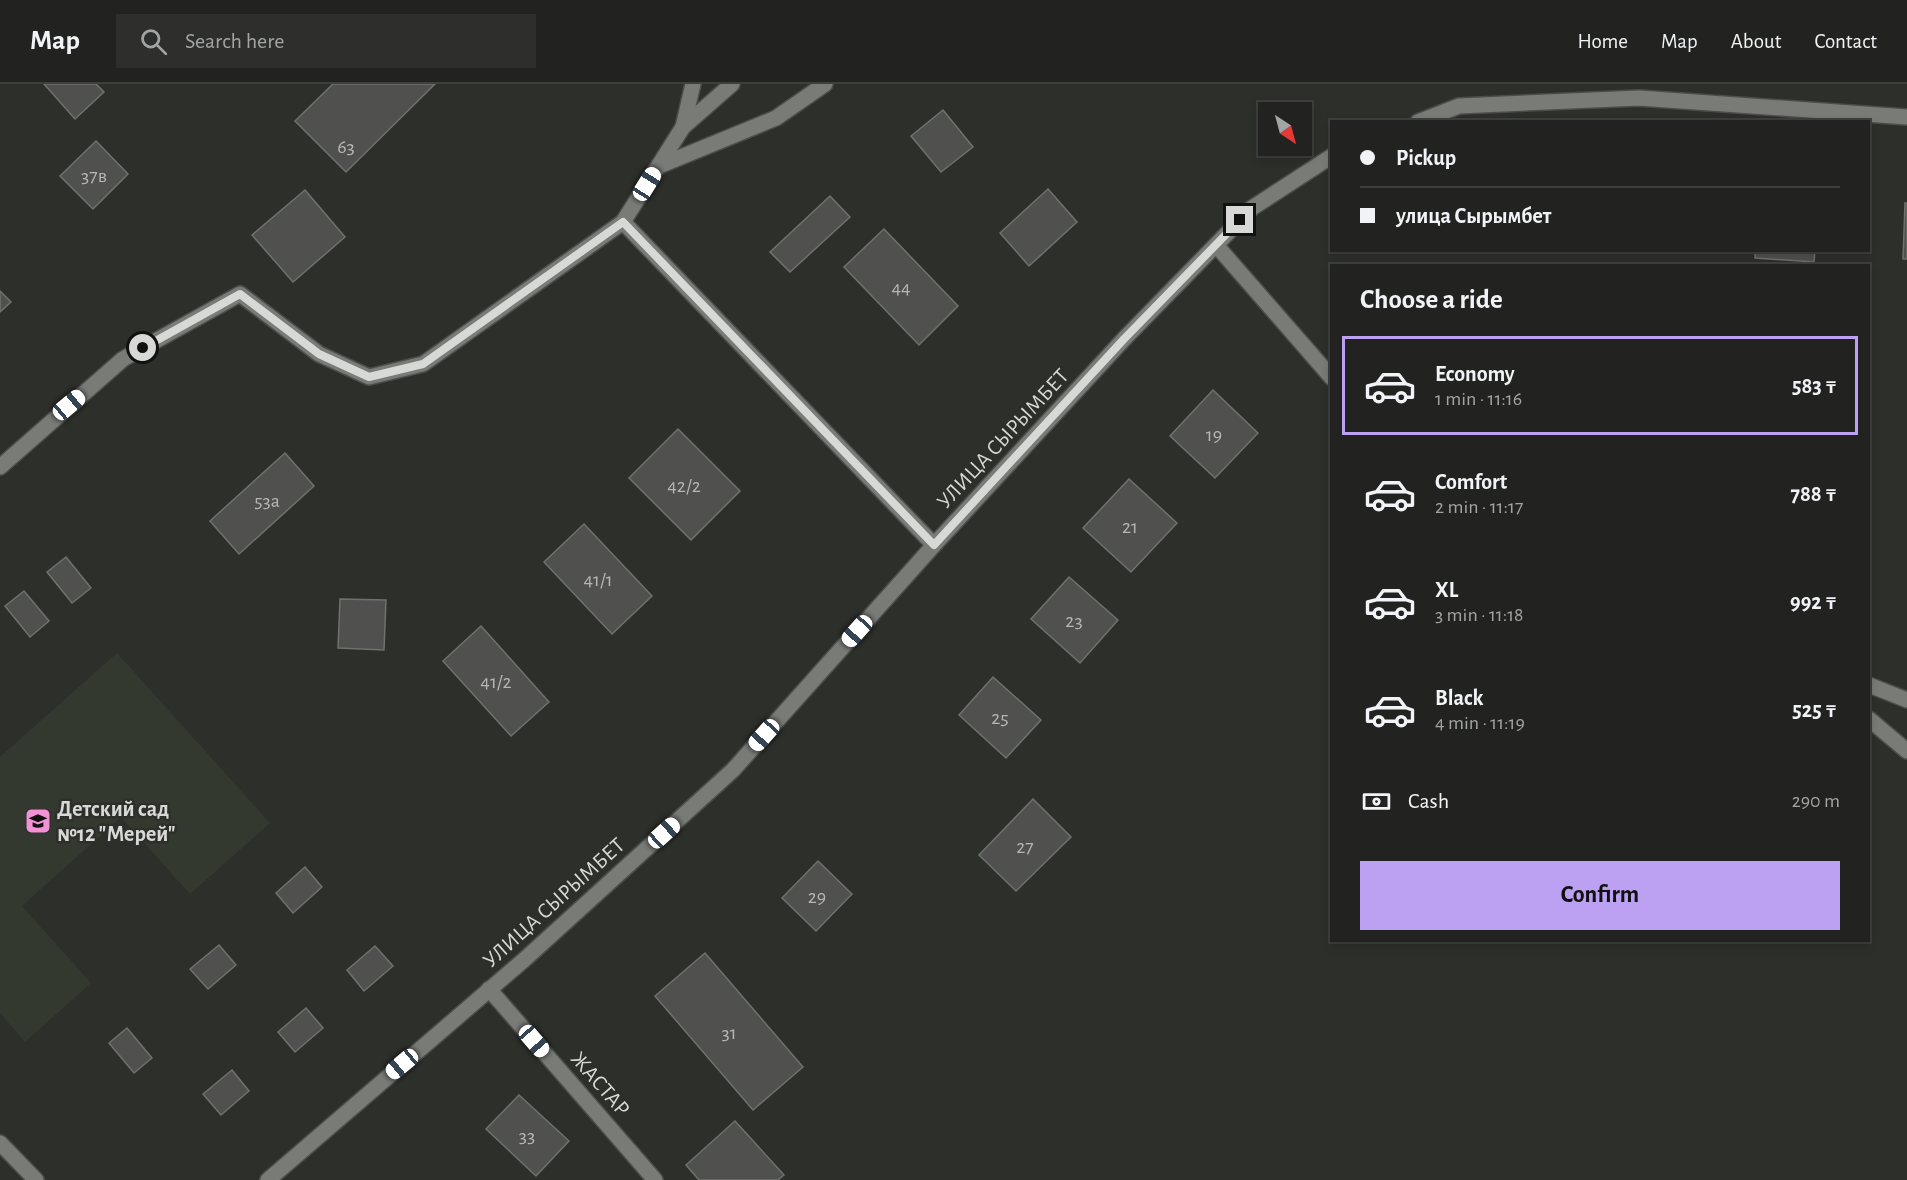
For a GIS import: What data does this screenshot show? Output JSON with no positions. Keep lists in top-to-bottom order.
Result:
{
  "streets": {
    "street": ["УЛИЦА СЫРЫМБЕТ", "ЖАСТАР"]
  },
  "crossings": [
    ["УЛИЦА СЫРЫМБЕТ", "ЖАСТАР"]
  ],
  "places": {
    "school or university": ["Детский сад №12 \"Мерей\""]
  },
  "house_numbers": [
    "63",
    "37в",
    "44",
    "19",
    "42/2",
    "53а",
    "21",
    "41/1",
    "23",
    "41/2",
    "25",
    "27",
    "29",
    "31",
    "33"
  ],
  "north": "bottom right",
  "page": {
    "header": "Map",
    "search": "Search here",
    "nav": [
      "Home",
      "Map",
      "About",
      "Contact"
    ],
    "banner": ["Pickup", "улица Сырымбет"],
    "heading": "Choose a ride",
    "list": [
      {
        "name": "Economy",
        "note": "1 min · 11:16",
        "value": "583 ₸"
      },
      {
        "name": "Comfort",
        "note": "2 min · 11:17",
        "value": "788 ₸"
      },
      {
        "name": "XL",
        "note": "3 min · 11:18",
        "value": "992 ₸"
      },
      {
        "name": "Black",
        "note": "4 min · 11:19",
        "value": "525 ₸"
      }
    ],
    "pay": ["Cash", "290 m"],
    "buttons": "Confirm"
  }
}
